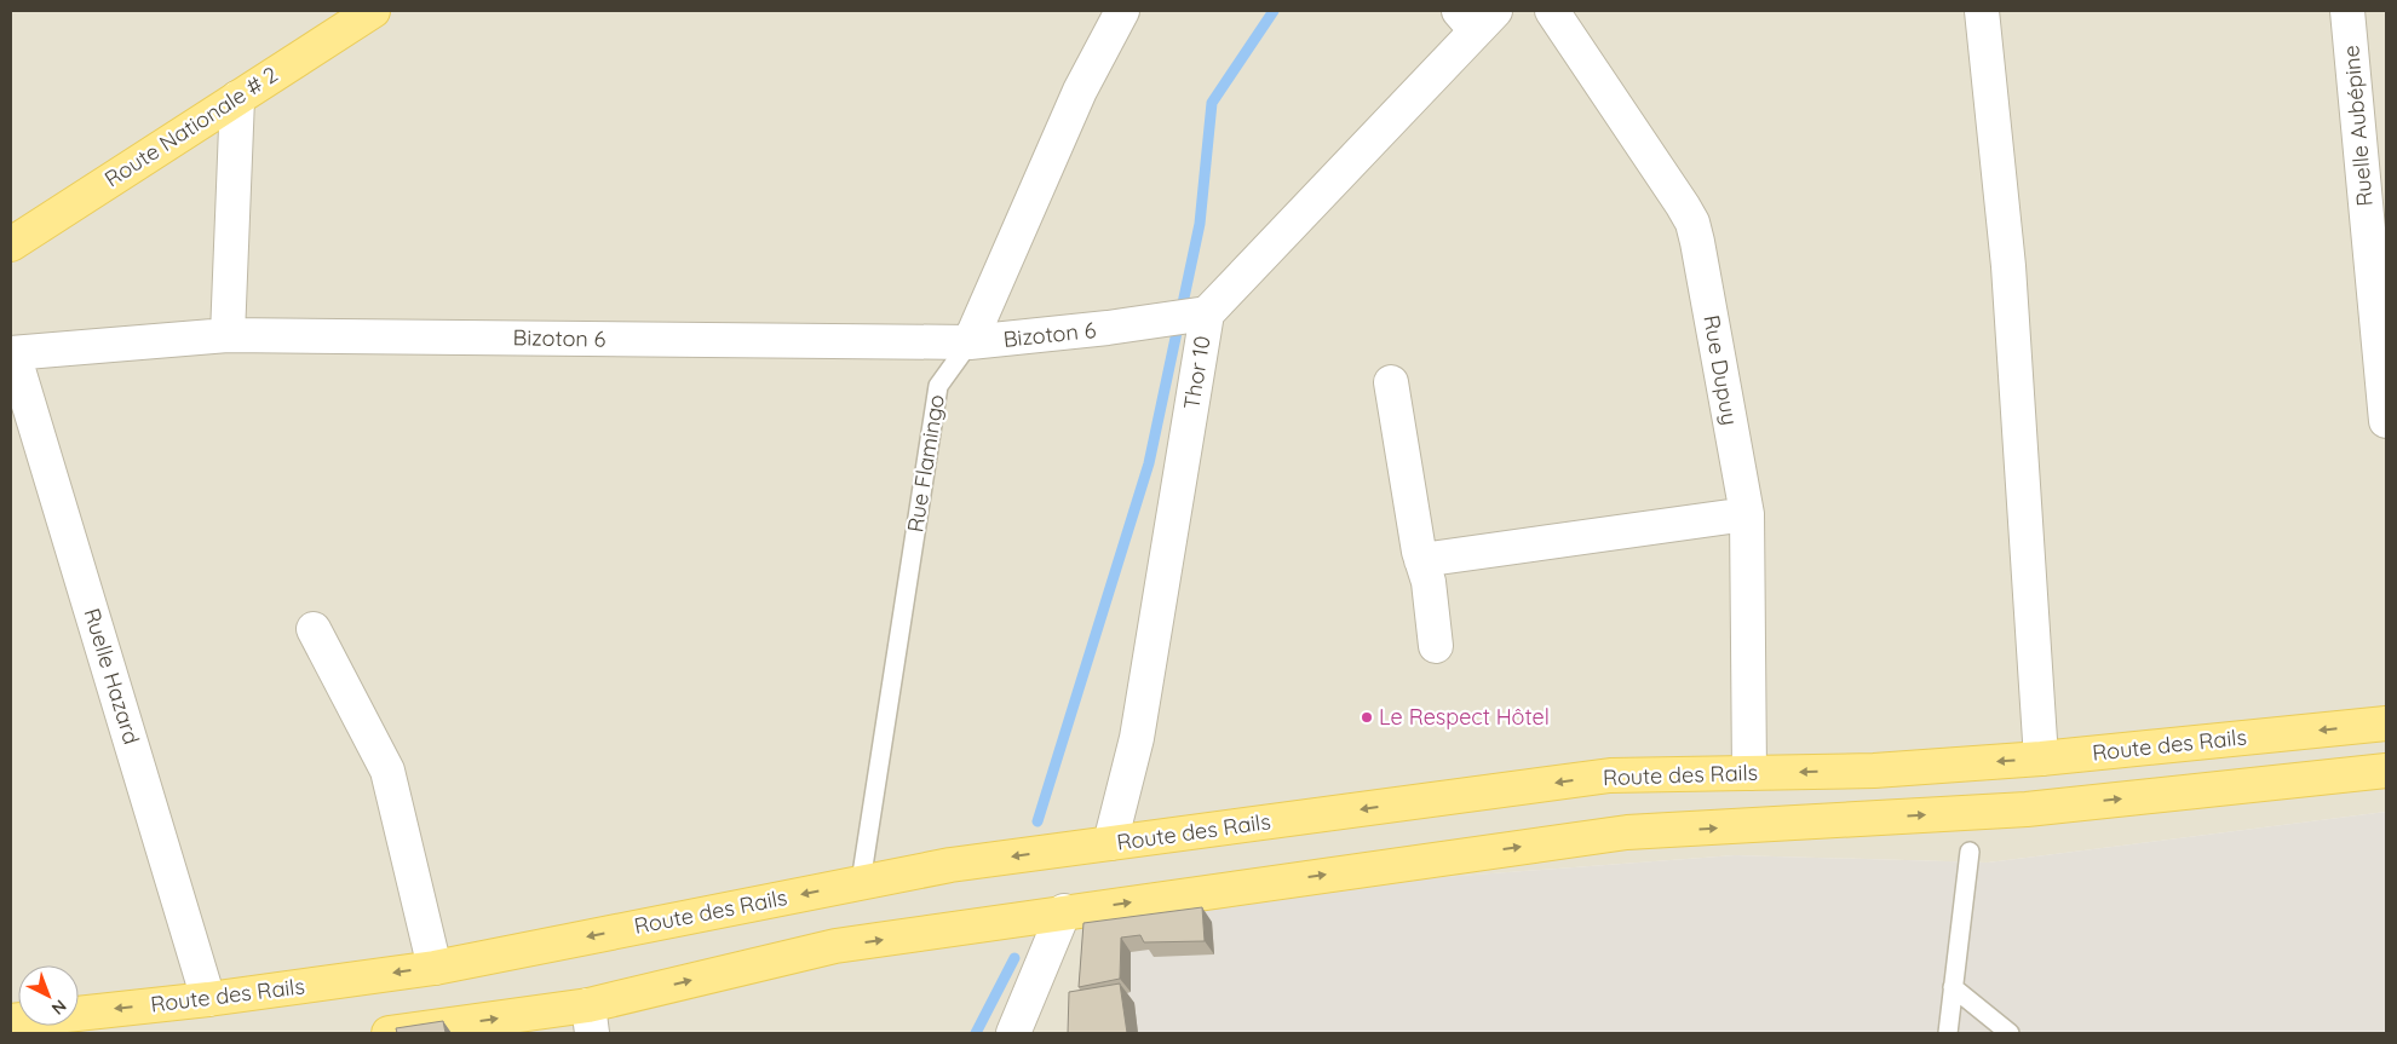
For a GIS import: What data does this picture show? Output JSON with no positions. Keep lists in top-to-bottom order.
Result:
{
  "streets": {
    "main road": ["Route Nationale # 2", "Route des Rails"],
    "street": [
      "Ruelle Aubépine",
      "Bizoton 6",
      "Rue Dupuy",
      "Thor 10",
      "Rue Flamingo",
      "Ruelle Hazard"
    ]
  },
  "crossings": [
    ["Bizoton 6", "Thor 10"],
    ["Bizoton 6", "Rue Flamingo"],
    ["Bizoton 6", "Ruelle Hazard"],
    ["Rue Dupuy", "Route des Rails"],
    ["Thor 10", "Route des Rails"],
    ["Rue Flamingo", "Route des Rails"],
    ["Ruelle Hazard", "Route des Rails"]
  ],
  "places": ["Le Respect Hôtel"],
  "north": "bottom right"
}
